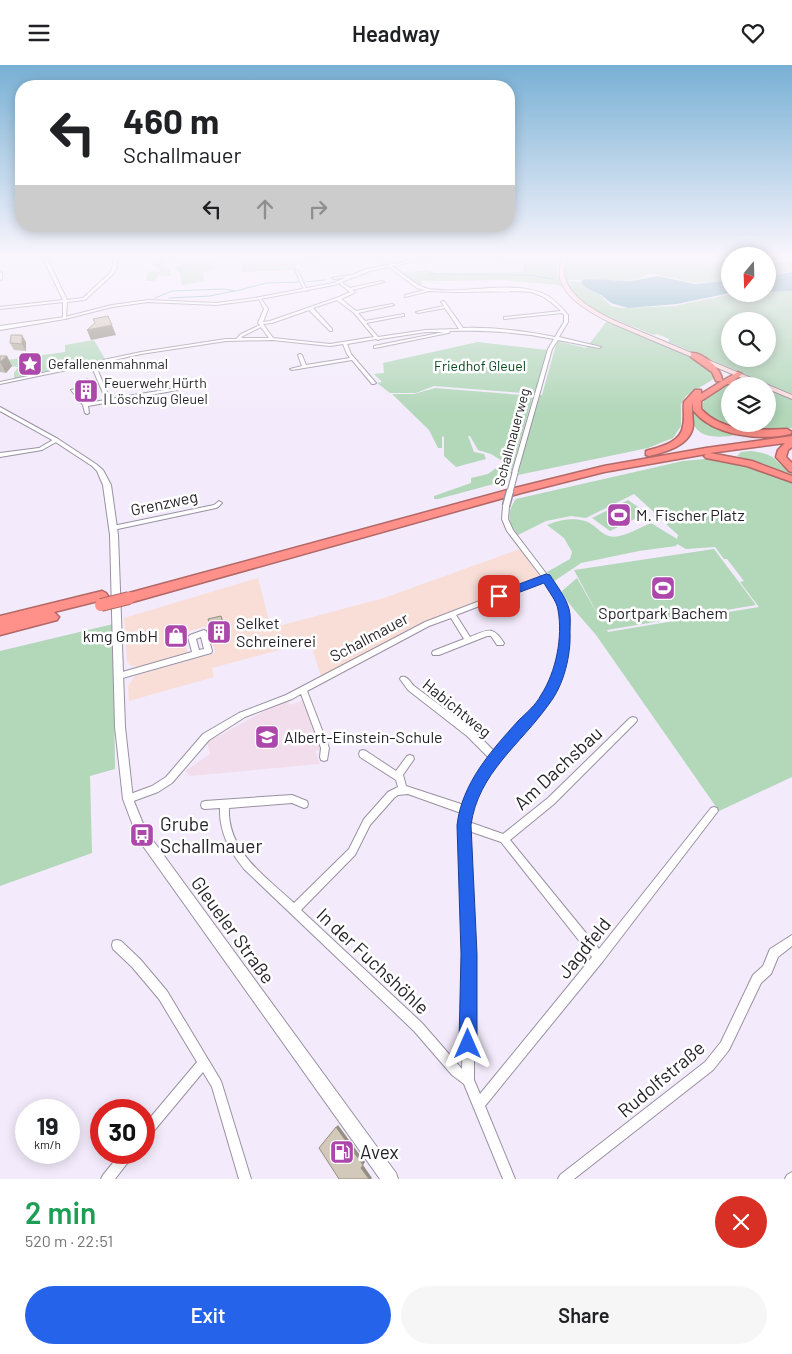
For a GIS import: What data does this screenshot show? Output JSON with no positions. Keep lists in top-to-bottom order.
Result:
{
  "streets": {
    "street": [
      "Schallmauerweg",
      "Grenzweg",
      "Schallmauer",
      "Habichtweg",
      "Am Dachsbau",
      "Gleueler Straße",
      "Jagdfeld",
      "In der Fuchshöhle",
      "Rudolfstraße"
    ]
  },
  "crossings": [
    ["Schallmauerweg", "Schallmauer"],
    ["Grenzweg", "Gleueler Straße"],
    ["Schallmauer", "Gleueler Straße"]
  ],
  "parks": ["Friedhof Gleuel"],
  "places": {
    "place": ["Gefallenenmahnmal"],
    "building": ["Feuerwehr Hürth | Löschzug Gleuel", "Selket Schreinerei"],
    "sports": ["M. Fischer Platz", "Sportpark Bachem"],
    "shop": ["kmg GmbH"],
    "school or university": ["Albert-Einstein-Schule"],
    "bus stop": ["Grube Schallmauer"],
    "fuel station": ["Avex"]
  },
  "north": "bottom",
  "page": {
    "header": "Headway",
    "turn": ["460 m", "Schallmauer"],
    "speed": "19 km/h",
    "limit": "30",
    "heading": ["2 min", "520 m · 22:51"],
    "buttons": ["Exit", "Share"]
  }
}
